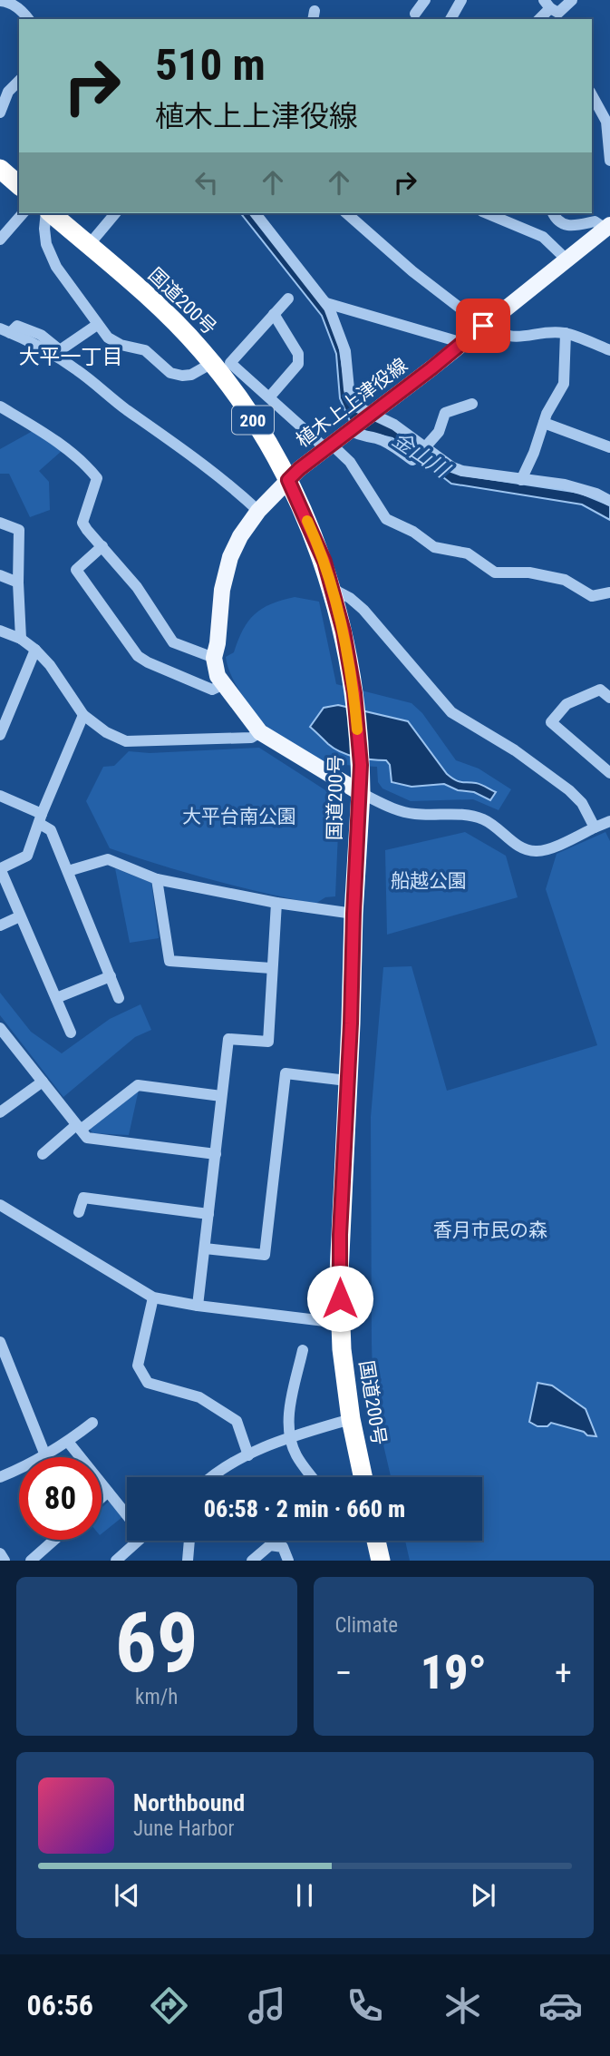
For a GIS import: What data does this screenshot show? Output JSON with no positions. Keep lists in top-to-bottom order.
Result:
{
  "streets": {
    "highway": ["国道200号", "200"],
    "main road": ["植木上上津役線"]
  },
  "crossings": [
    ["国道200号", "植木上上津役線"]
  ],
  "districts": ["大平一丁目"],
  "water": ["金山川"],
  "parks": ["大平台南公園", "船越公園", "香月市民の森"],
  "page": {
    "turn": ["510 m", "植木上上津役線"],
    "limit": "80",
    "trip": "06:58 · 2 min · 660 m",
    "tile": [
      ["69", "km/h"],
      "Climate"
    ],
    "heat": ["−", "19°", "+"],
    "song": ["Northbound", "June Harbor"],
    "tabs": "06:56"
  }
}
